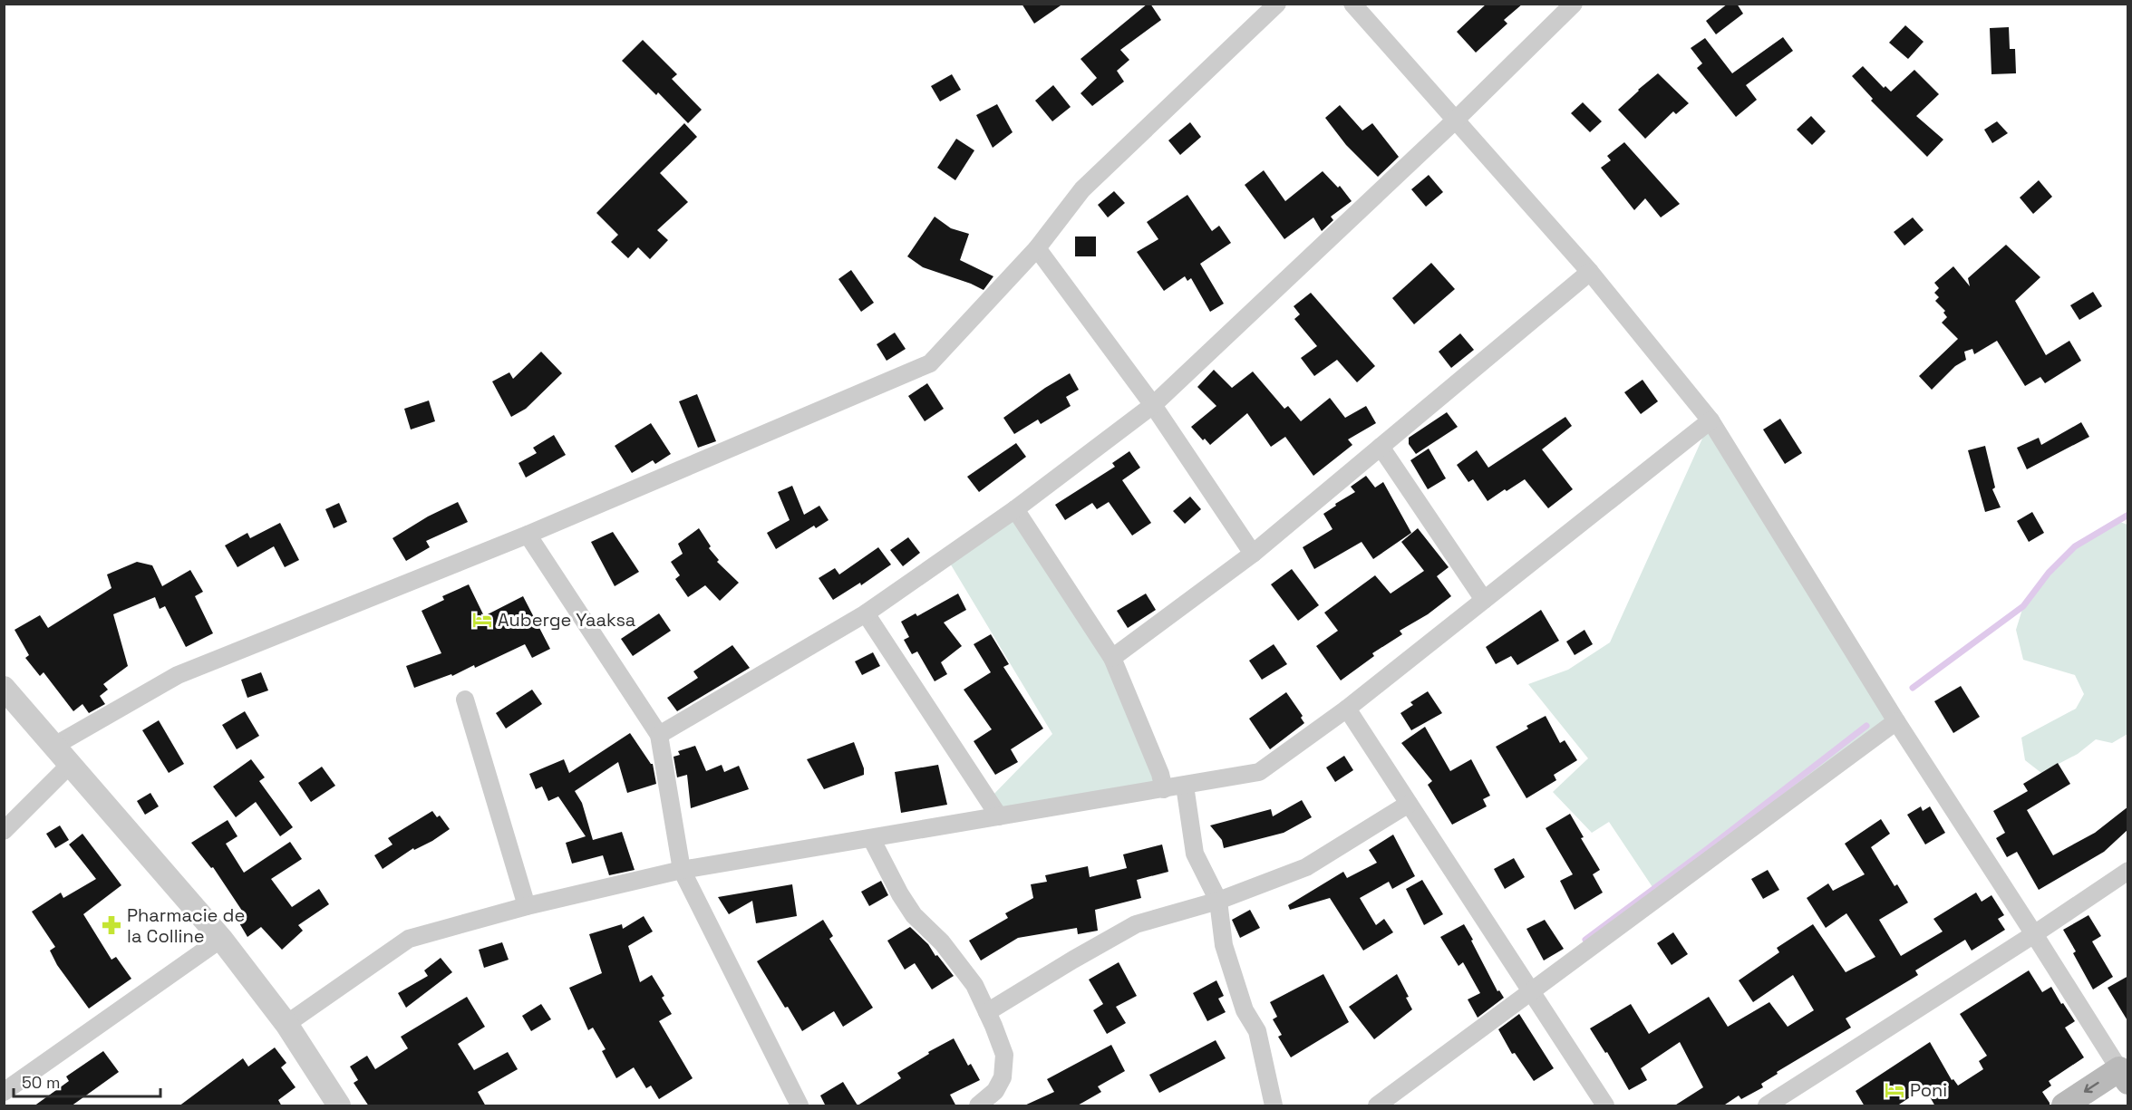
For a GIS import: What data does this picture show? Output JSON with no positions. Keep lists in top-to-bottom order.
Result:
{
  "places": {
    "hotel": ["Auberge Yaaksa", "Poni"],
    "pharmacy": ["Pharmacie de la Colline"]
  },
  "scale_bar": "50 m"
}
